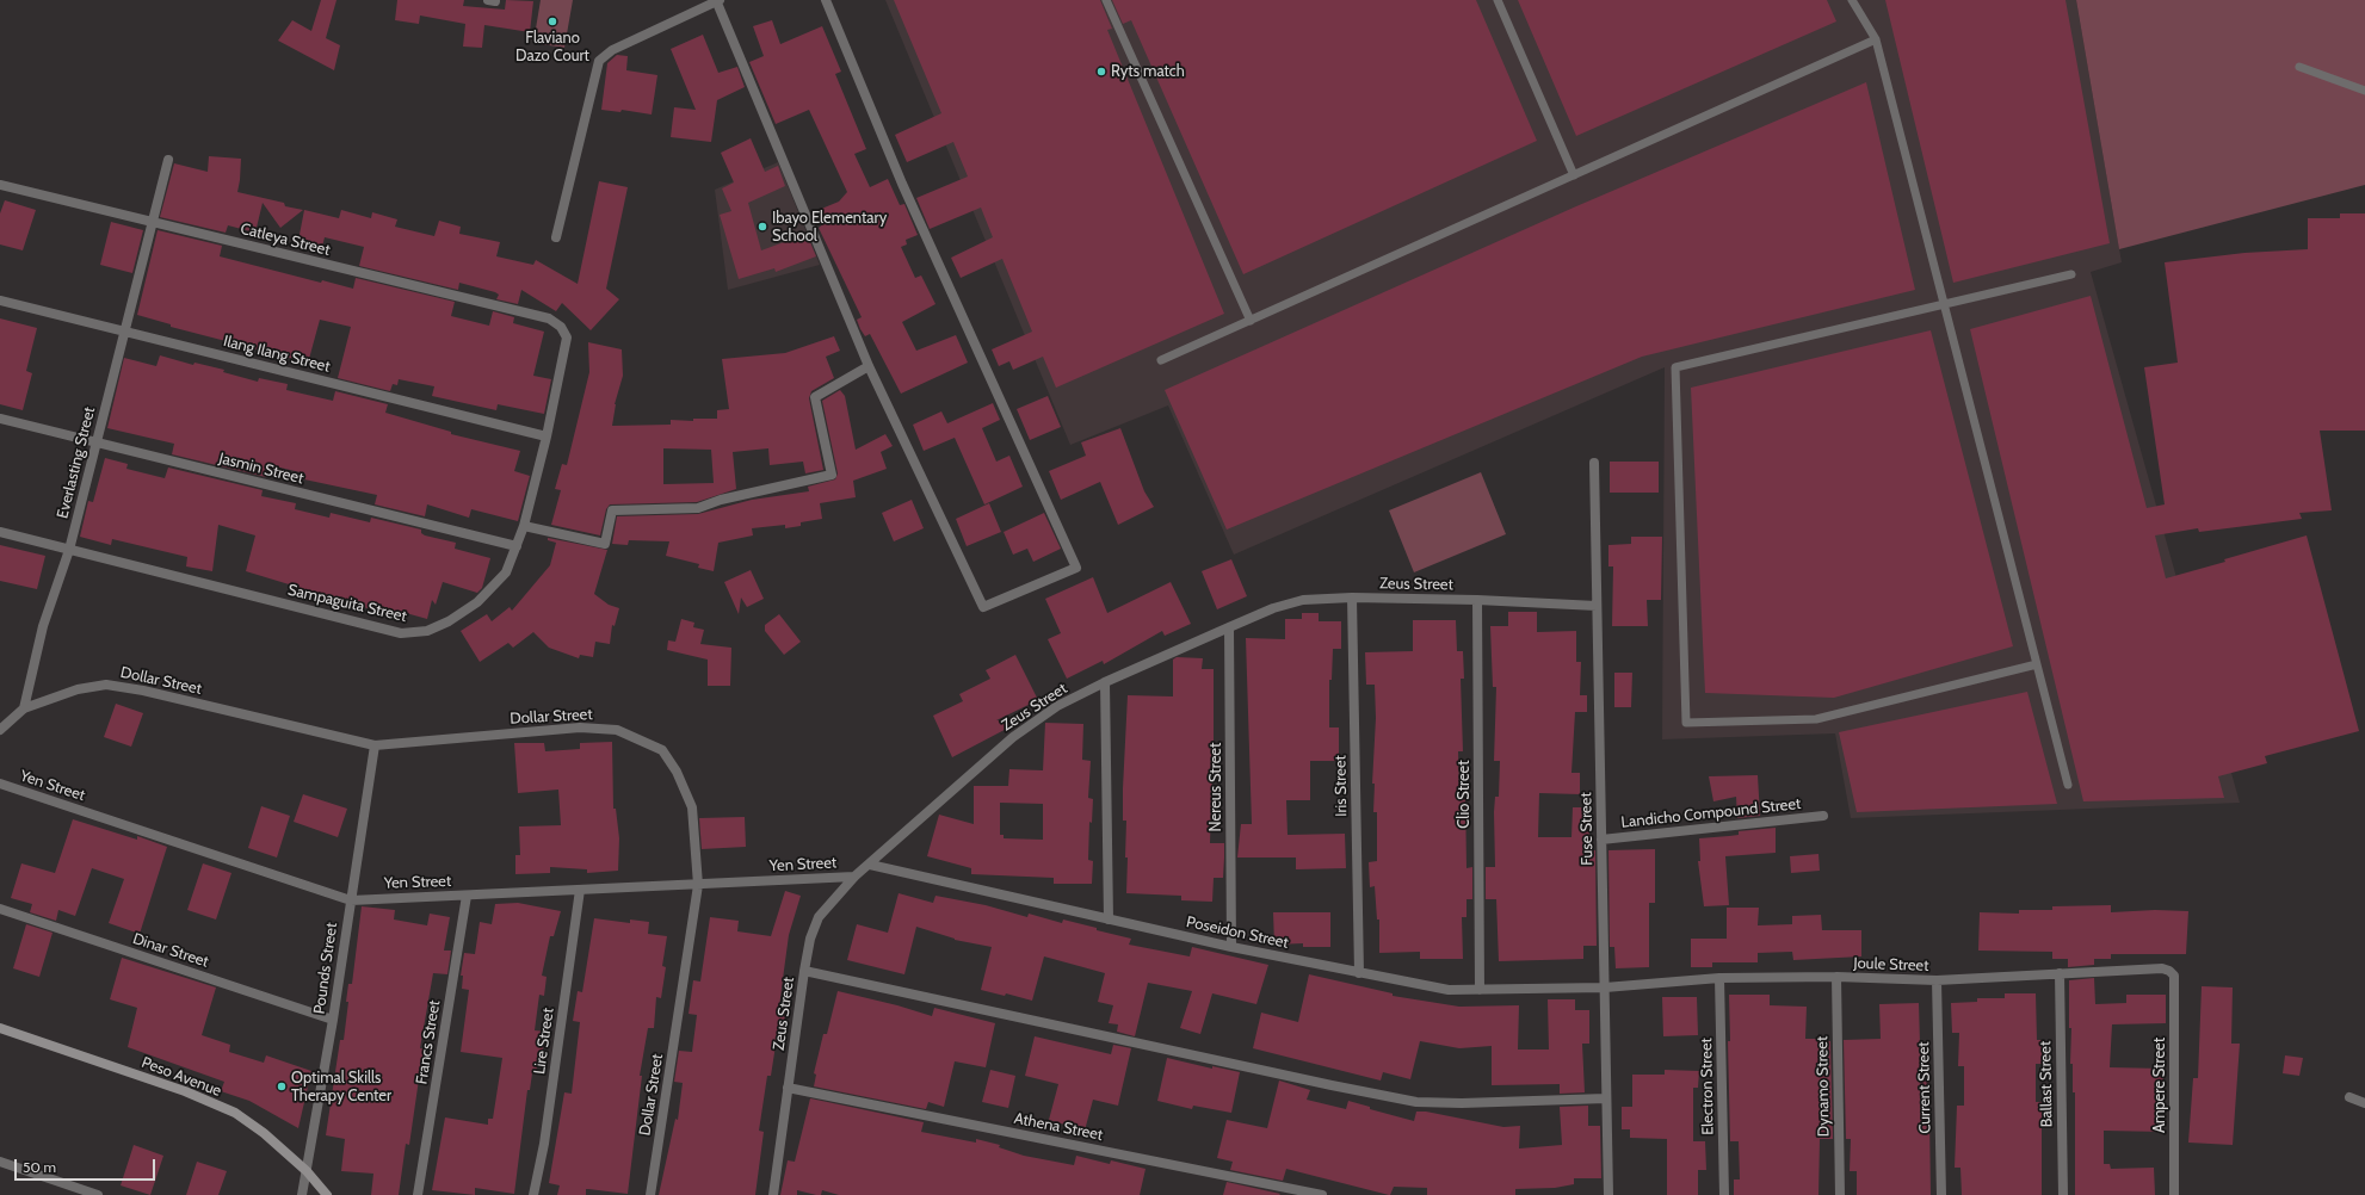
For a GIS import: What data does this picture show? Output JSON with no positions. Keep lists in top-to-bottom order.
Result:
{
  "streets": {
    "street": [
      "Catleya Street",
      "Ilang Ilang Street",
      "Everlasting Street",
      "Jasmin Street",
      "Zeus Street",
      "Sampaguita Street",
      "Dollar Street",
      "Yen Street",
      "Iris Street",
      "Nereus Street",
      "Clio Street",
      "Landicho Compound Street",
      "Fuse Street",
      "Poseidon Street",
      "Dinar Street",
      "Joule Street",
      "Pounds Street",
      "Lire Street",
      "Francs Street",
      "Peso Avenue",
      "Ballast Street",
      "Ampere Street",
      "Electron Street",
      "Dynamo Street",
      "Current Street",
      "Athena Street"
    ]
  },
  "crossings": [
    ["Catleya Street", "Everlasting Street"],
    ["Catleya Street", "Sampaguita Street"],
    ["Ilang Ilang Street", "Everlasting Street"],
    ["Ilang Ilang Street", "Sampaguita Street"],
    ["Everlasting Street", "Jasmin Street"],
    ["Everlasting Street", "Sampaguita Street"],
    ["Everlasting Street", "Dollar Street"],
    ["Jasmin Street", "Sampaguita Street"],
    ["Zeus Street", "Yen Street"],
    ["Zeus Street", "Iris Street"],
    ["Zeus Street", "Nereus Street"],
    ["Zeus Street", "Clio Street"],
    ["Zeus Street", "Fuse Street"],
    ["Zeus Street", "Poseidon Street"],
    ["Zeus Street", "Athena Street"],
    ["Dollar Street", "Yen Street"],
    ["Dollar Street", "Pounds Street"],
    ["Yen Street", "Pounds Street"],
    ["Yen Street", "Lire Street"],
    ["Yen Street", "Francs Street"],
    ["Iris Street", "Poseidon Street"],
    ["Nereus Street", "Poseidon Street"],
    ["Clio Street", "Poseidon Street"],
    ["Landicho Compound Street", "Fuse Street"],
    ["Fuse Street", "Poseidon Street"],
    ["Fuse Street", "Joule Street"],
    ["Poseidon Street", "Joule Street"],
    ["Dinar Street", "Pounds Street"],
    ["Joule Street", "Ballast Street"],
    ["Joule Street", "Ampere Street"],
    ["Joule Street", "Electron Street"],
    ["Joule Street", "Dynamo Street"],
    ["Joule Street", "Current Street"],
    ["Pounds Street", "Peso Avenue"]
  ],
  "places": [
    "Flaviano Dazo Court",
    "Ryts match",
    "Ibayo Elementary School",
    "Optimal Skills Therapy Center"
  ],
  "scale_bar": "50 m"
}
